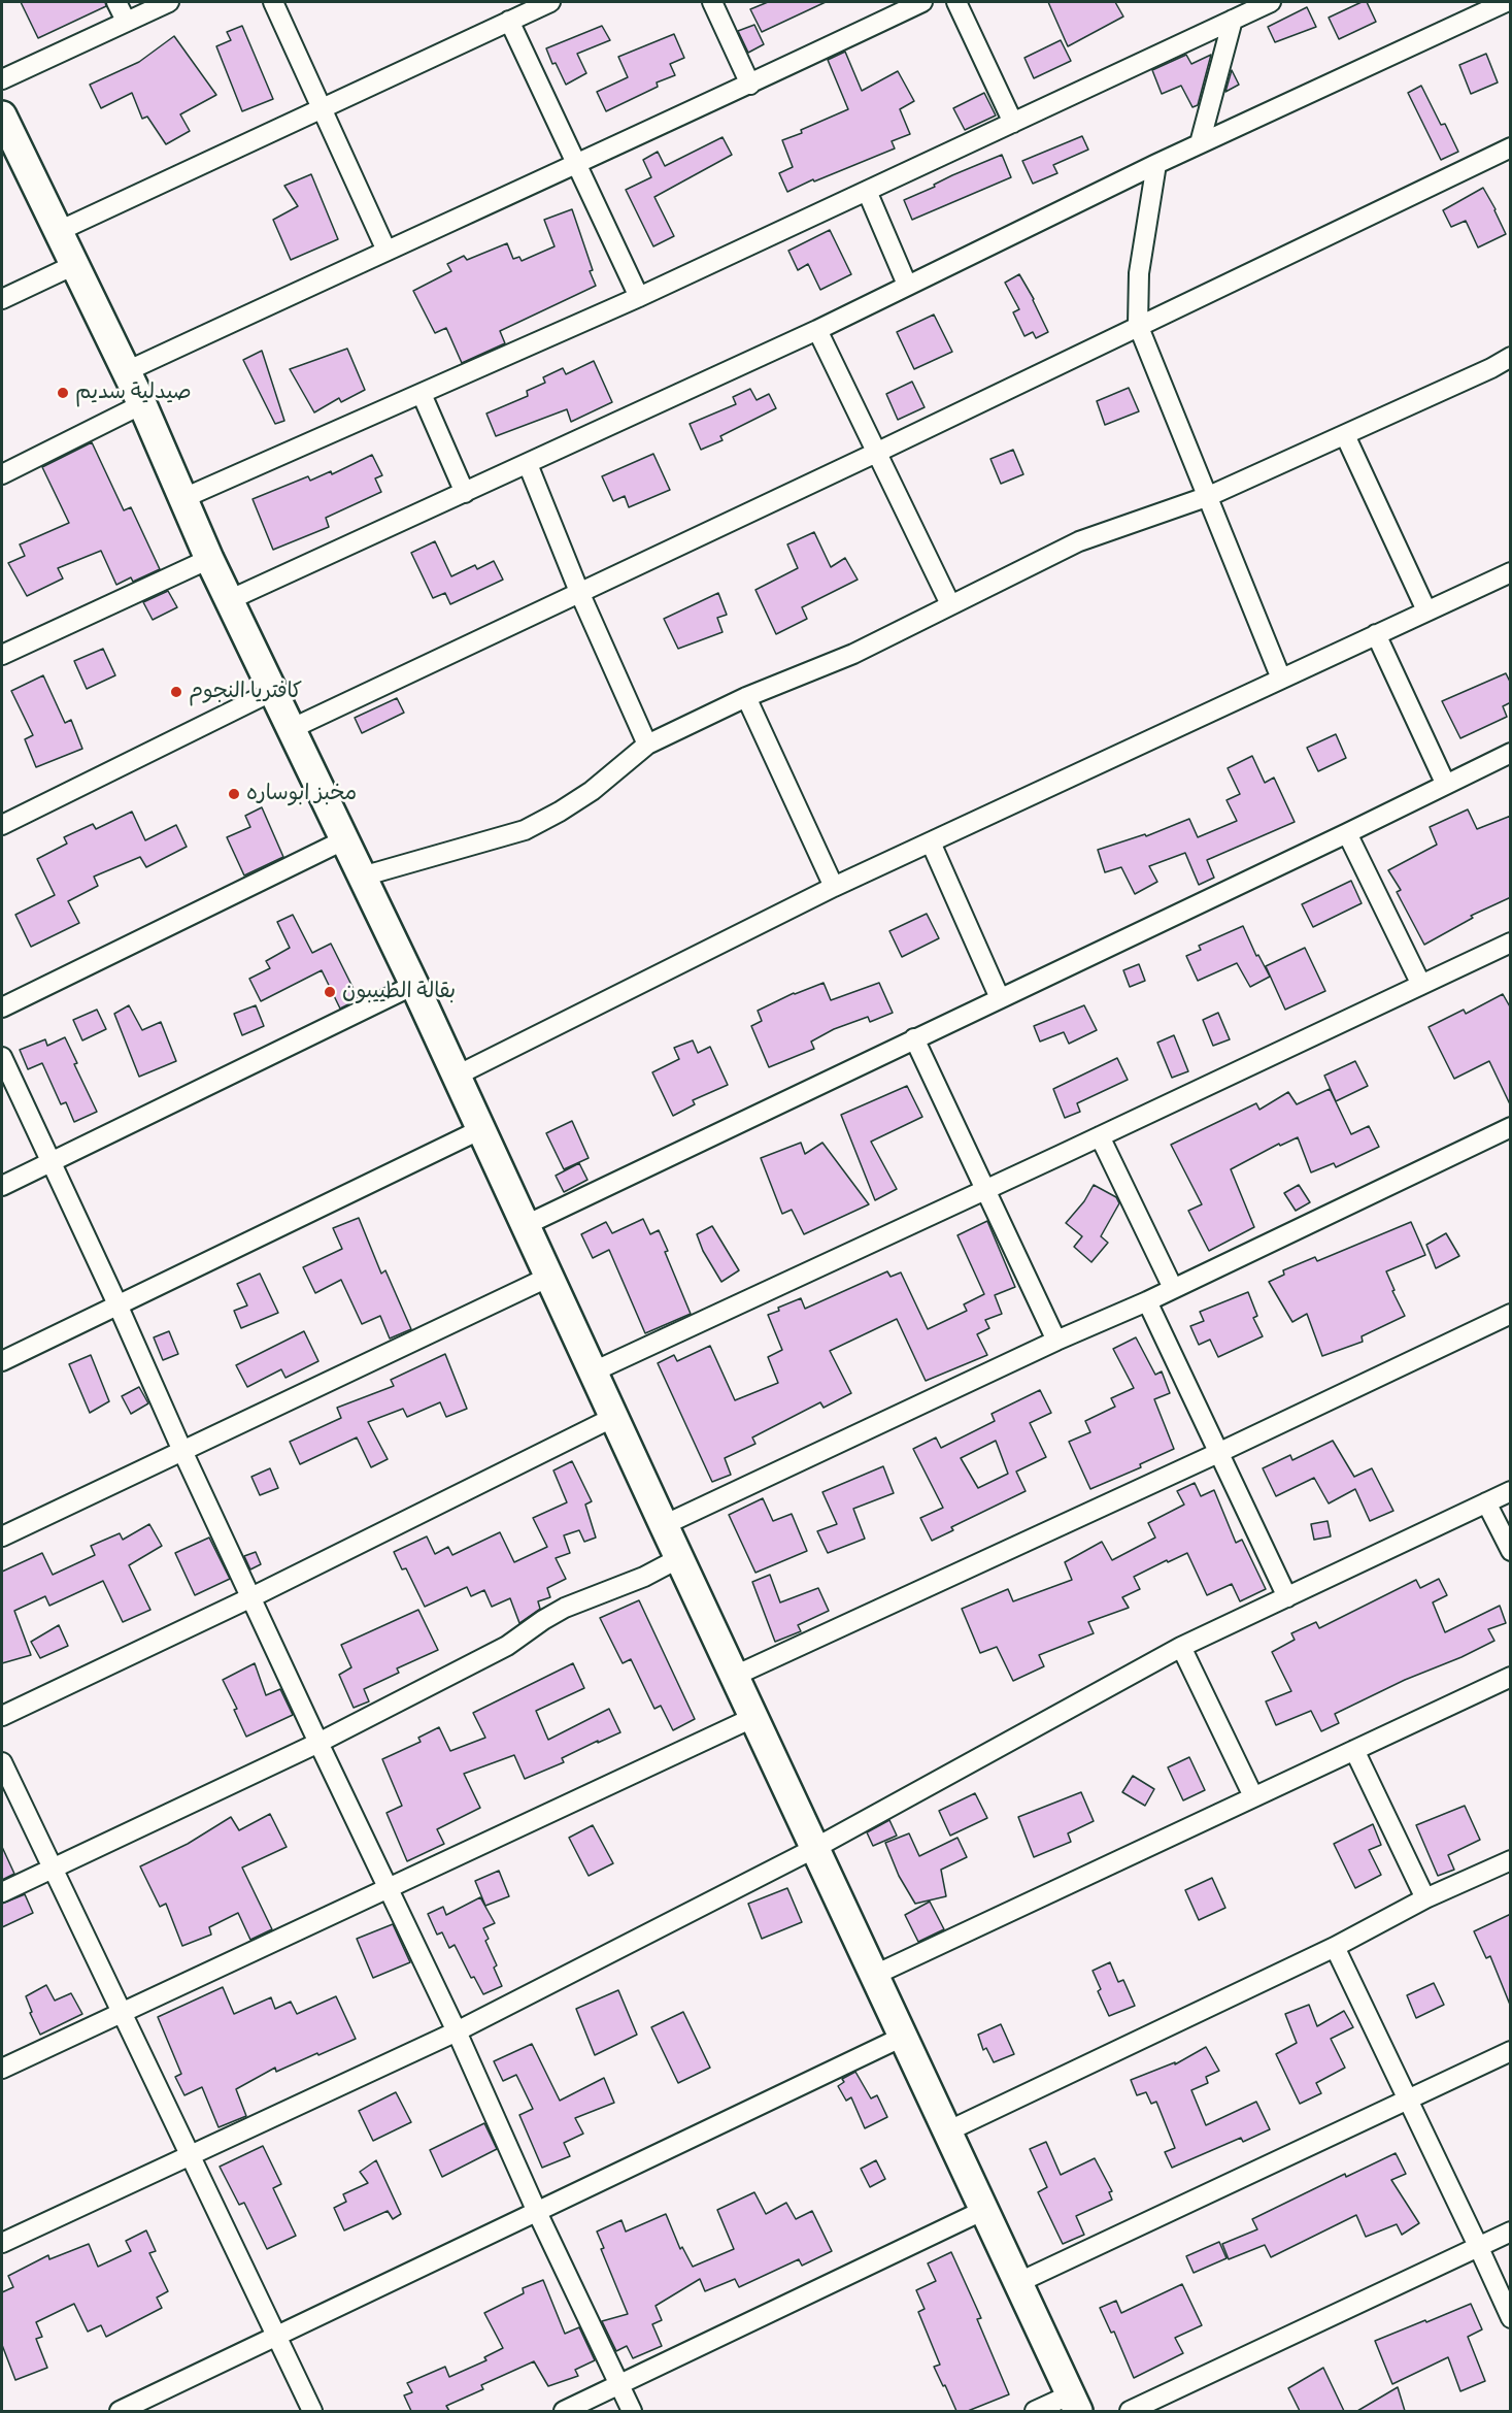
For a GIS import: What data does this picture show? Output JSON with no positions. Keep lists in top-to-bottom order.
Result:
{
  "places": [
    "صيدلية سديم",
    "كافتريا النجوم",
    "مخبز ابوساره",
    "بقالة الطييبون"
  ]
}
